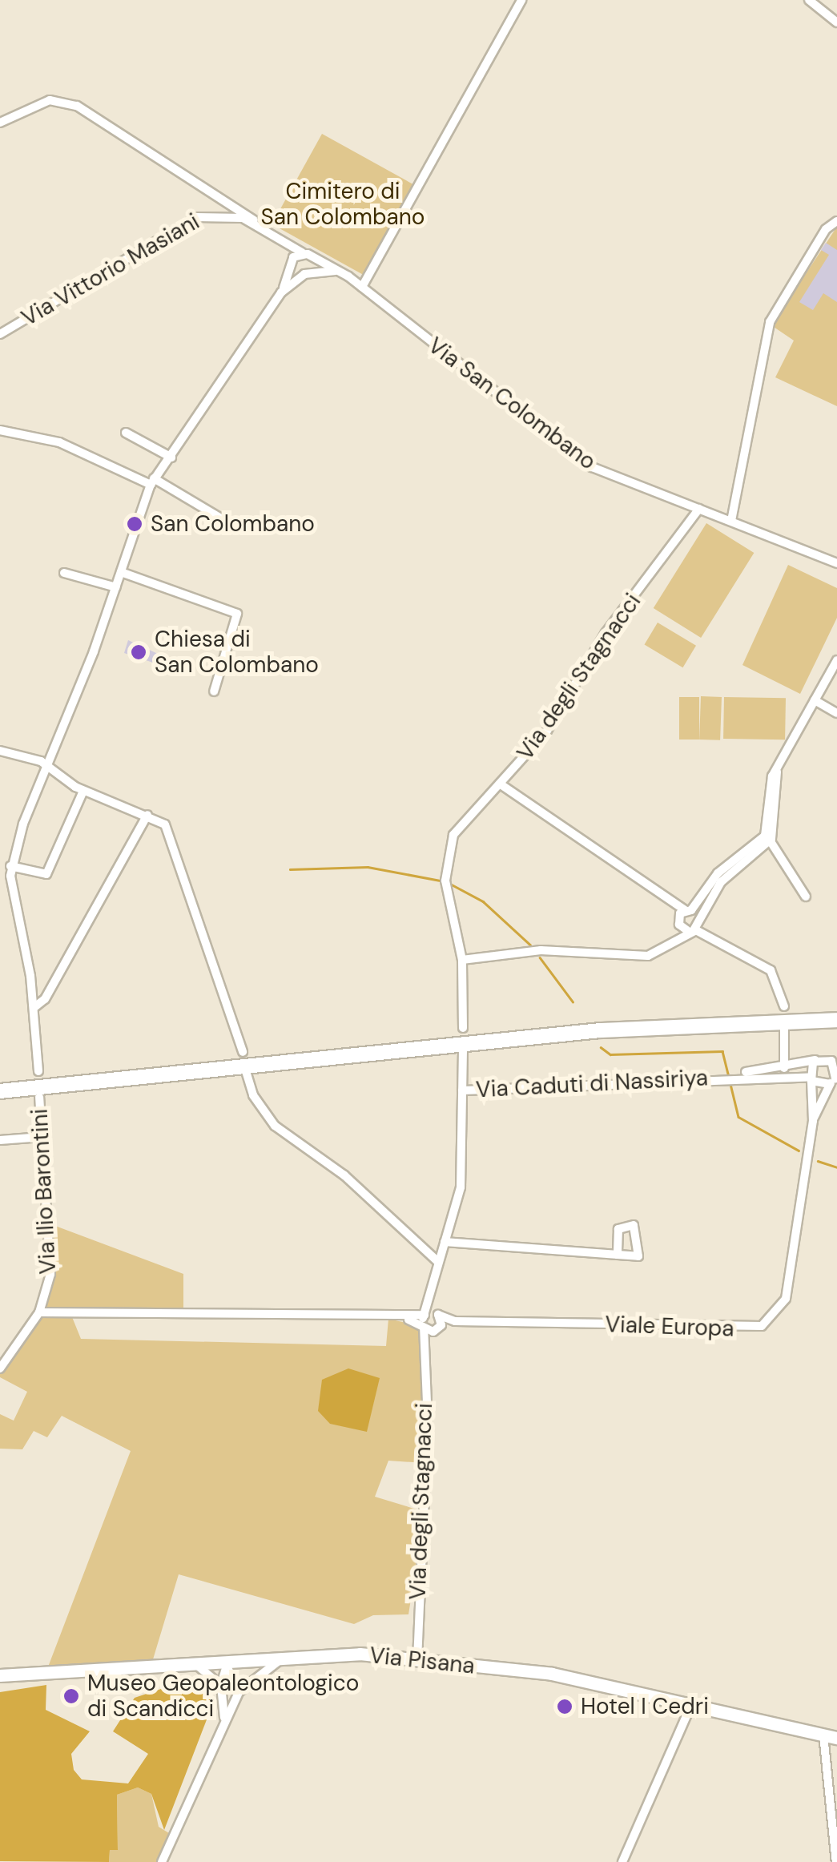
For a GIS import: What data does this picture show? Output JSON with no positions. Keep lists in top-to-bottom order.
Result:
{
  "streets": {
    "main road": ["Via Pisana"],
    "street": [
      "Via Vittorio Masiani",
      "Via San Colombano",
      "Via degli Stagnacci",
      "Via Caduti di Nassiriya",
      "Via Ilio Barontini",
      "Viale Europa"
    ]
  },
  "crossings": [
    ["Via San Colombano", "Via degli Stagnacci"],
    ["Via degli Stagnacci", "Via Caduti di Nassiriya"],
    ["Via degli Stagnacci", "Via Pisana"],
    ["Via Caduti di Nassiriya", "Viale Europa"]
  ],
  "parks": ["Cimitero di San Colombano"],
  "places": [
    "San Colombano",
    "Chiesa di San Colombano",
    "Museo Geopaleontologico di Scandicci",
    "Hotel I Cedri"
  ]
}
